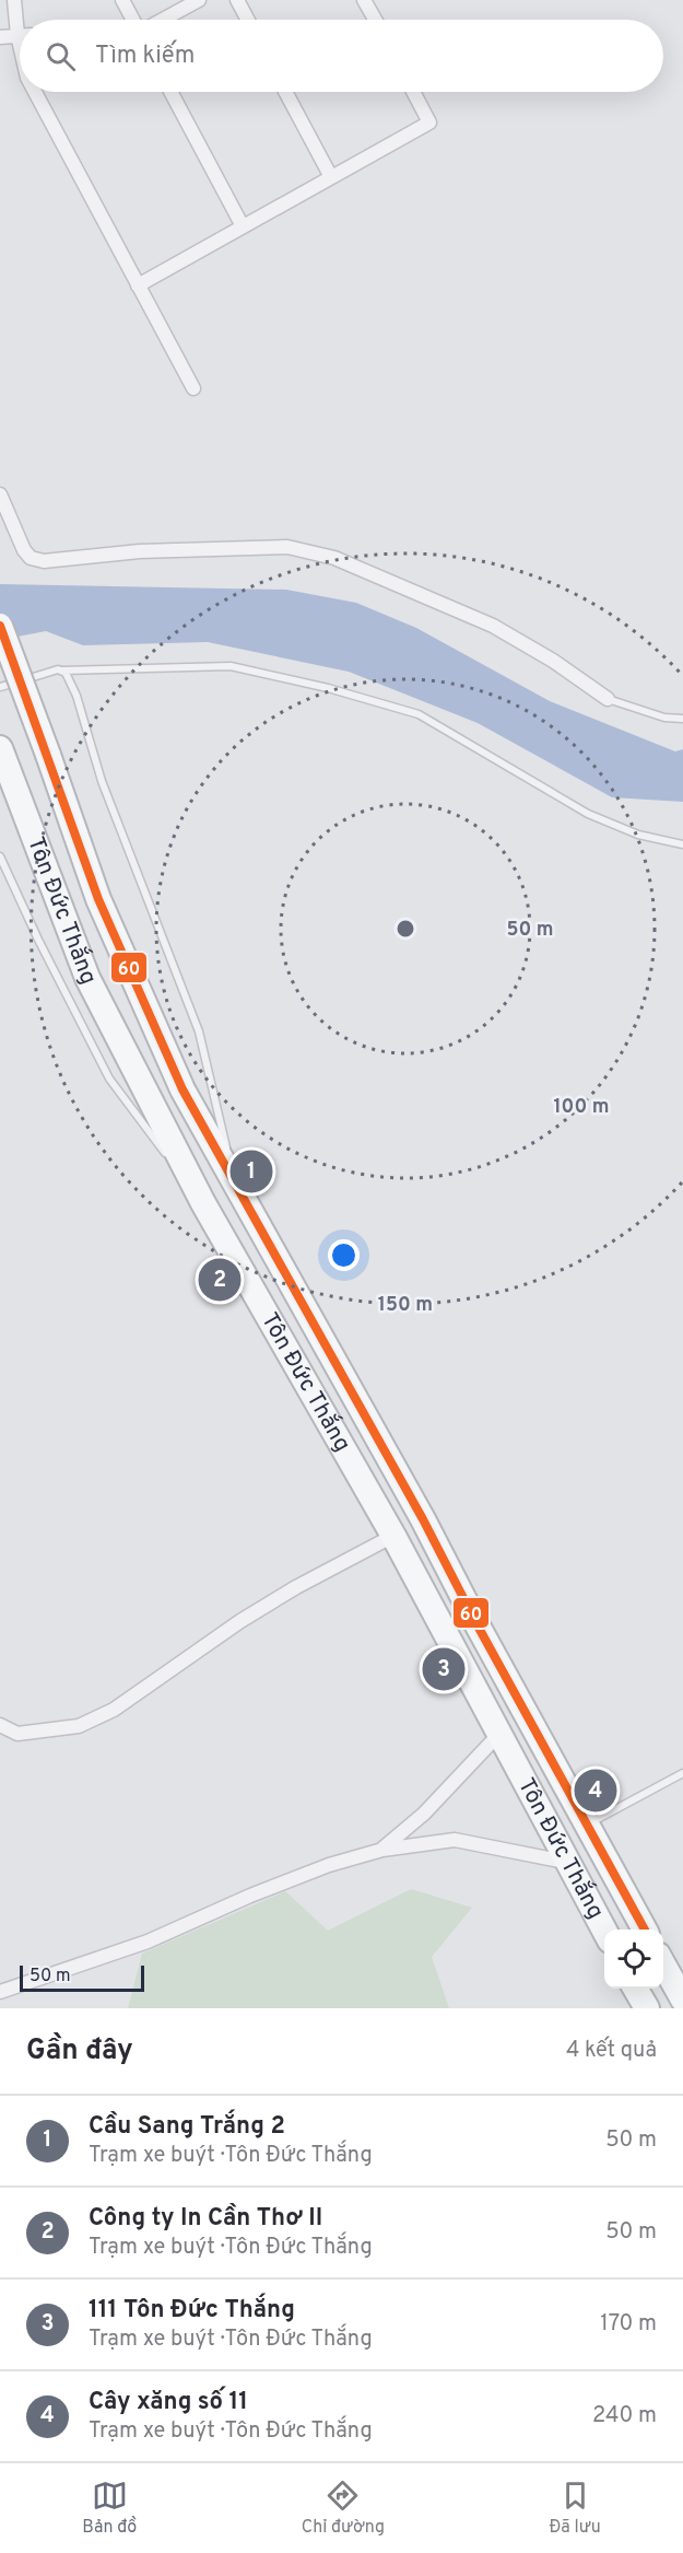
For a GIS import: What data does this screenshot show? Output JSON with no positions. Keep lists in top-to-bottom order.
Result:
{
  "streets": {
    "highway": ["Tôn Đức Thắng"]
  },
  "lines": ["transit line 60"],
  "scale_bar": "50 m",
  "page": {
    "search": "Tìm kiếm",
    "pins": [
      "1",
      "2",
      "3",
      "4"
    ],
    "scale": "50 m",
    "heading": ["Gần đây", "4 kết quả"],
    "list": [
      {
        "mark": "1",
        "name": "Cầu Sang Trắng 2",
        "note": "Trạm xe buýt · Tôn Đức Thắng",
        "value": "50 m"
      },
      {
        "mark": "2",
        "name": "Công ty In Cần Thơ II",
        "note": "Trạm xe buýt · Tôn Đức Thắng",
        "value": "50 m"
      },
      {
        "mark": "3",
        "name": "111 Tôn Đức Thắng",
        "note": "Trạm xe buýt · Tôn Đức Thắng",
        "value": "170 m"
      },
      {
        "mark": "4",
        "name": "Cây xăng số 11",
        "note": "Trạm xe buýt · Tôn Đức Thắng",
        "value": "240 m"
      }
    ],
    "nav": ["Bản đồ", "Chỉ đường", "Đã lưu"]
  },
  "rings": ["50 m", "100 m", "150 m"]
}
